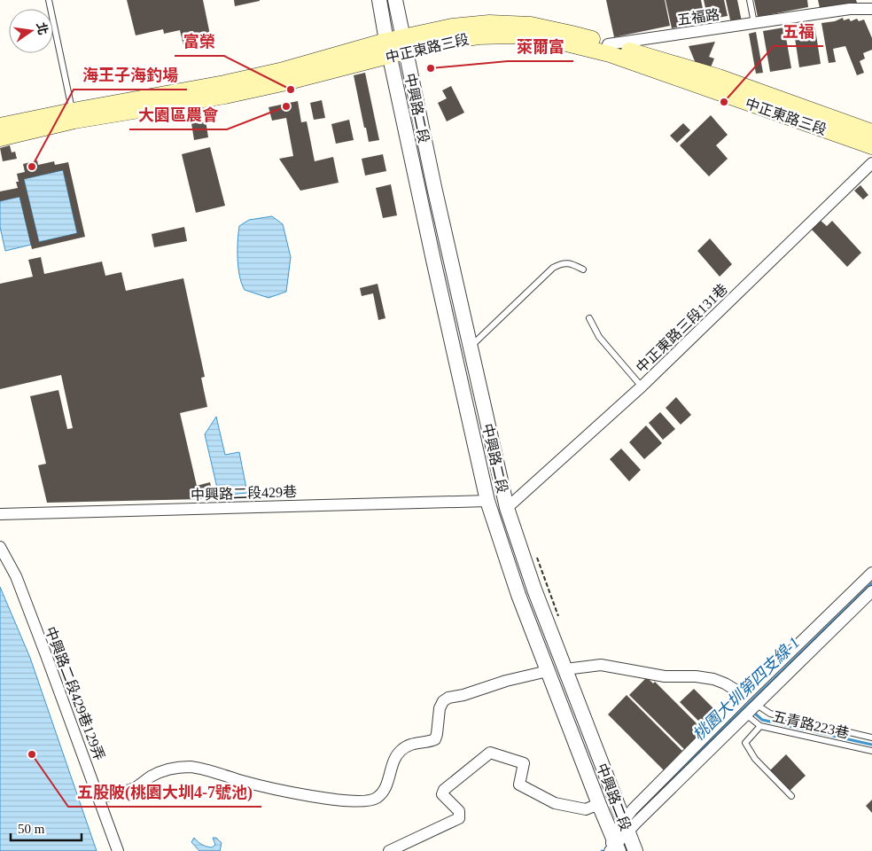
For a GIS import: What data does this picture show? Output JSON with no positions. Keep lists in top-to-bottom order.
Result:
{
  "streets": {
    "main road": ["中正東路三段"],
    "street": [
      "五福路",
      "中興路二段",
      "中正東路三段131巷",
      "中興路二段429巷",
      "中興路二段429巷129弄"
    ],
    "lane": ["五青路223巷"]
  },
  "crossings": [
    ["五福路", "中正東路三段"],
    ["中正東路三段", "中興路二段"],
    ["中興路二段", "中正東路三段131巷"],
    ["中興路二段", "中興路二段429巷"]
  ],
  "water": ["桃園大圳第四支線-1"],
  "places": [
    "萊爾富",
    "富榮",
    "五福",
    "大園區農會",
    "海王子海釣場",
    "五股陂(桃園大圳4-7號池)"
  ],
  "scale_bar": "50 m",
  "north": "right"
}
